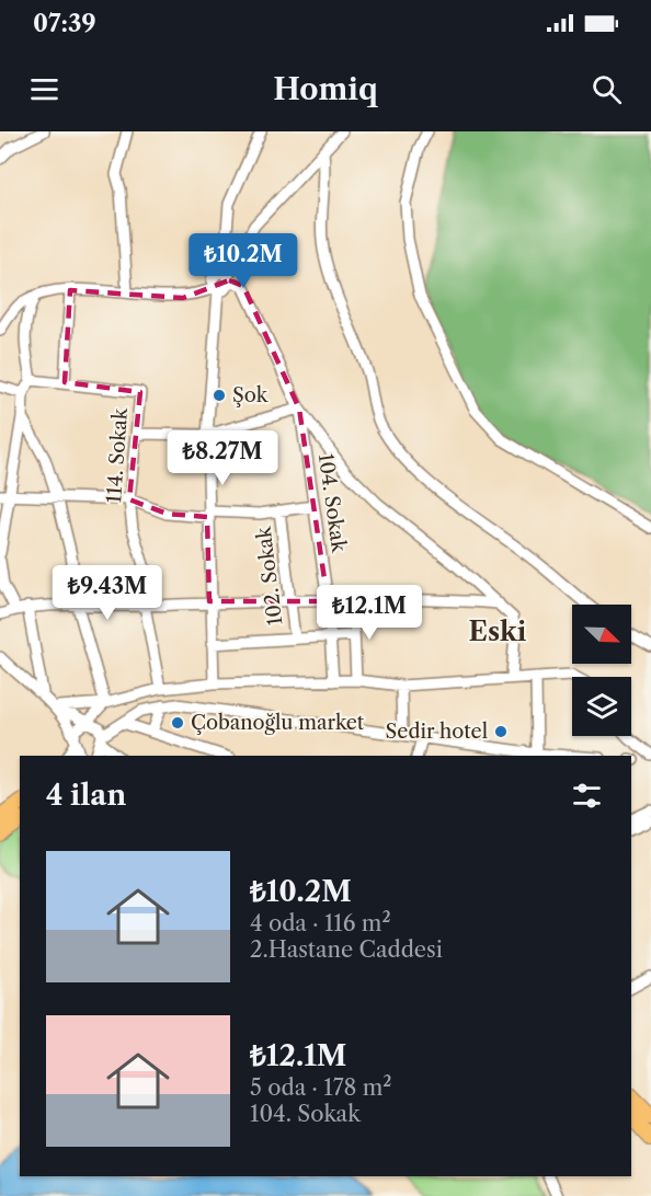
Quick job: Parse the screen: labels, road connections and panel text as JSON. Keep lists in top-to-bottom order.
{
  "streets": {
    "street": ["114. Sokak", "104. Sokak", "102. Sokak"]
  },
  "districts": ["Eski"],
  "places": ["Şok", "Çobanoğlu market", "Sedir hotel"],
  "north": "bottom right",
  "page": {
    "status": "07:39",
    "header": "Homiq",
    "price": [
      "₺10.2M",
      "₺8.27M",
      "₺9.43M",
      "₺12.1M"
    ],
    "heading": "4 ilan",
    "list": [
      {
        "name": "₺10.2M",
        "note": "4 oda · 116 m² · 2.Hastane Caddesi"
      },
      {
        "name": "₺12.1M",
        "note": "5 oda · 178 m² · 104. Sokak"
      }
    ]
  }
}
